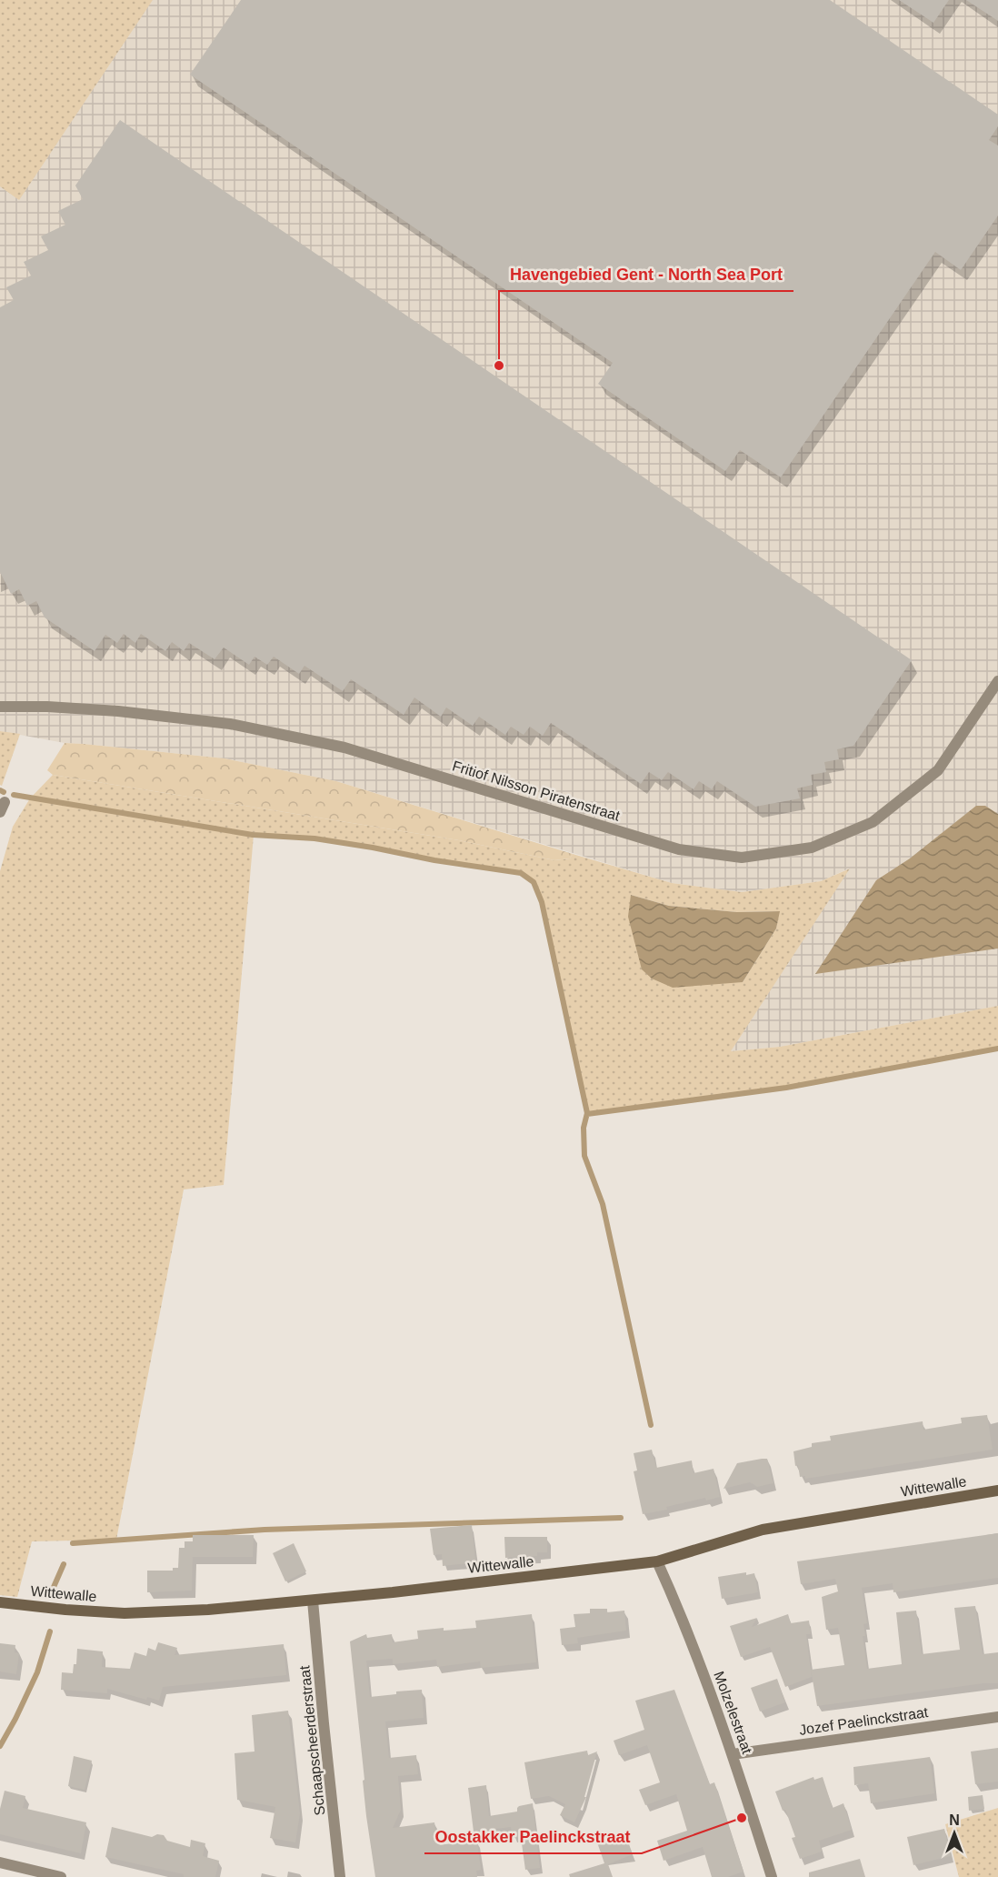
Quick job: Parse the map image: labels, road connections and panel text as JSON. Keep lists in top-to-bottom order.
{
  "streets": {
    "street": [
      "Fritiof Nilsson Piratenstraat",
      "Wittewalle",
      "Molzelestraat",
      "Jozef Paelinckstraat",
      "Schaapscheerderstraat"
    ]
  },
  "crossings": [
    ["Wittewalle", "Molzelestraat"],
    ["Wittewalle", "Schaapscheerderstraat"],
    ["Molzelestraat", "Jozef Paelinckstraat"]
  ],
  "places": ["Havengebied Gent - North Sea Port", "Oostakker Paelinckstraat"],
  "north": "top"
}
